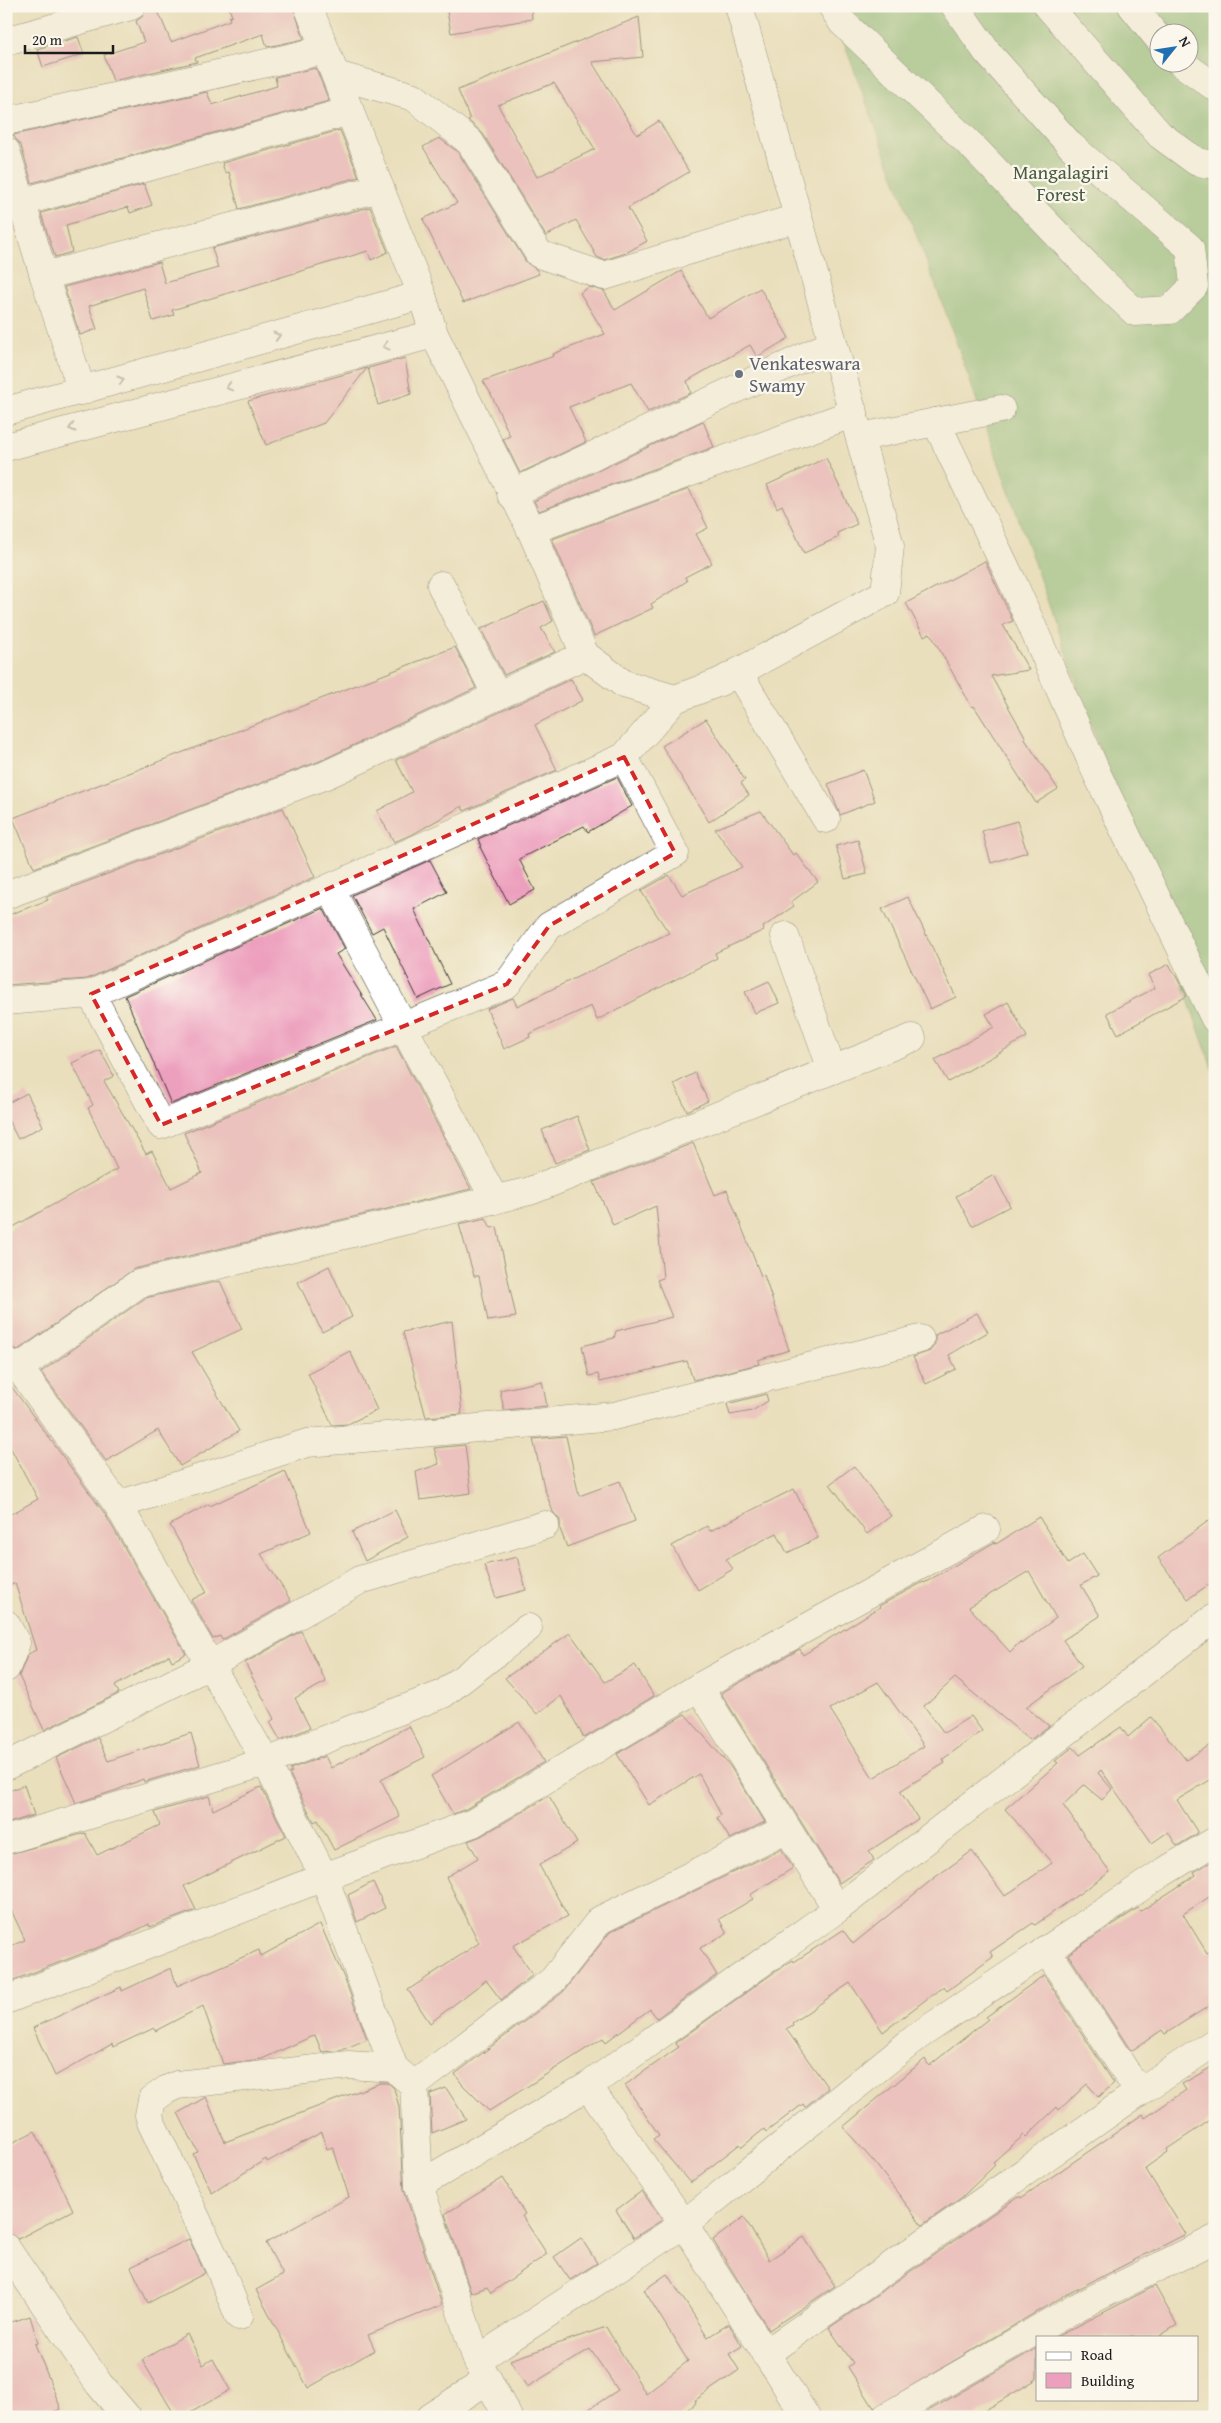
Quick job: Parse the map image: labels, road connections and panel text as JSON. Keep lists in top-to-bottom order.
{
  "parks": ["Mangalagiri Forest"],
  "places": ["Venkateswara Swamy"],
  "legend": ["Road", "Building"],
  "scale_bar": "20 m",
  "north": "top right"
}
